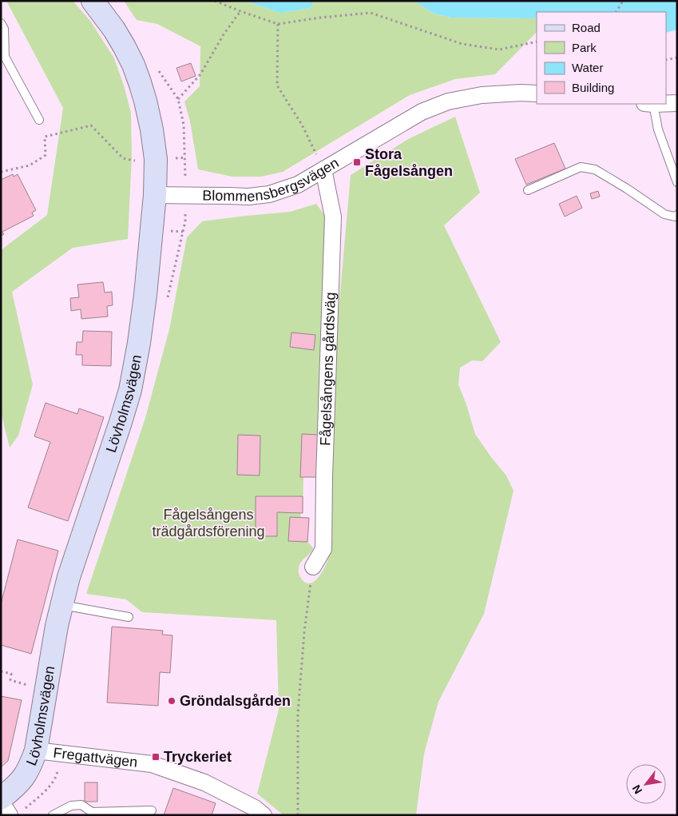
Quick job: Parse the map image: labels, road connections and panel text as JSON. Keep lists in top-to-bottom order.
{
  "streets": {
    "street": [
      "Blommensbergsvägen",
      "Fågelsångens gårdsväg",
      "Lövholmsvägen",
      "Fregattvägen"
    ]
  },
  "crossings": [
    ["Blommensbergsvägen", "Fågelsångens gårdsväg"],
    ["Blommensbergsvägen", "Lövholmsvägen"],
    ["Lövholmsvägen", "Fregattvägen"]
  ],
  "parks": ["Fågelsångens trädgårdsförening"],
  "places": {
    "transit": ["Stora Fågelsången", "Tryckeriet"],
    "other": ["Gröndalsgården"]
  },
  "legend": [
    "Road",
    "Park",
    "Water",
    "Building"
  ],
  "north": "bottom left"
}
